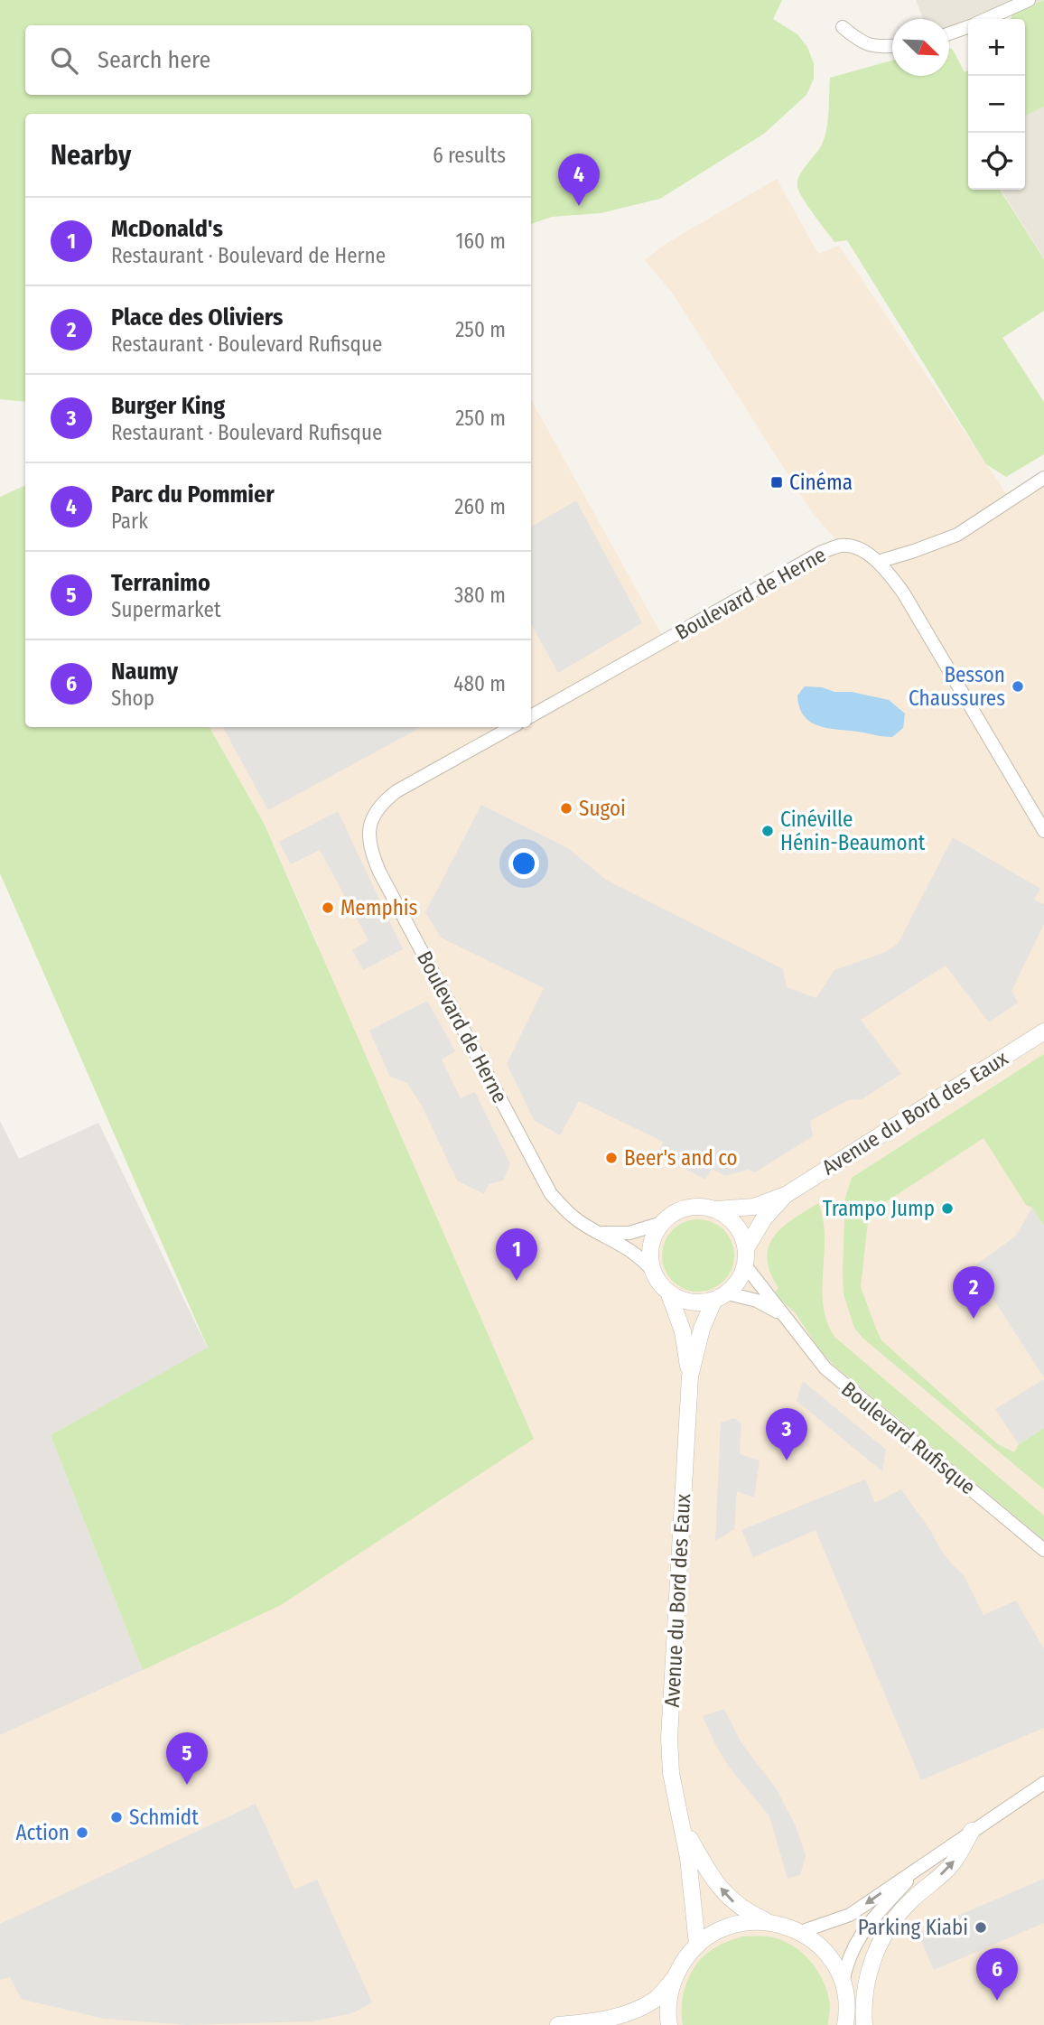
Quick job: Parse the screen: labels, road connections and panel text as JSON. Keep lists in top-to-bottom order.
{
  "streets": {
    "street": ["Boulevard de Herne", "Avenue du Bord des Eaux", "Boulevard Rufisque"]
  },
  "crossings": [
    ["Boulevard de Herne", "Avenue du Bord des Eaux"],
    ["Boulevard de Herne", "Boulevard Rufisque"],
    ["Avenue du Bord des Eaux", "Boulevard Rufisque"]
  ],
  "places": {
    "transit": ["Cinéma"],
    "other": [
      "Besson Chaussures",
      "Sugoi",
      "Cinéville Hénin-Beaumont",
      "Memphis",
      "Beer's and co",
      "Trampo Jump",
      "Schmidt",
      "Action",
      "Parking Kiabi"
    ]
  },
  "north": "bottom right",
  "page": {
    "map_buttons": ["+", "−"],
    "search": "Search here",
    "heading": ["Nearby", "6 results"],
    "pins": [
      "4",
      "1",
      "2",
      "3",
      "5",
      "6"
    ],
    "list": [
      {
        "mark": "1",
        "name": "McDonald's",
        "note": "Restaurant · Boulevard de Herne",
        "value": "160 m"
      },
      {
        "mark": "2",
        "name": "Place des Oliviers",
        "note": "Restaurant · Boulevard Rufisque",
        "value": "250 m"
      },
      {
        "mark": "3",
        "name": "Burger King",
        "note": "Restaurant · Boulevard Rufisque",
        "value": "250 m"
      },
      {
        "mark": "4",
        "name": "Parc du Pommier",
        "note": "Park",
        "value": "260 m"
      },
      {
        "mark": "5",
        "name": "Terranimo",
        "note": "Supermarket",
        "value": "380 m"
      },
      {
        "mark": "6",
        "name": "Naumy",
        "note": "Shop",
        "value": "480 m"
      }
    ]
  }
}
